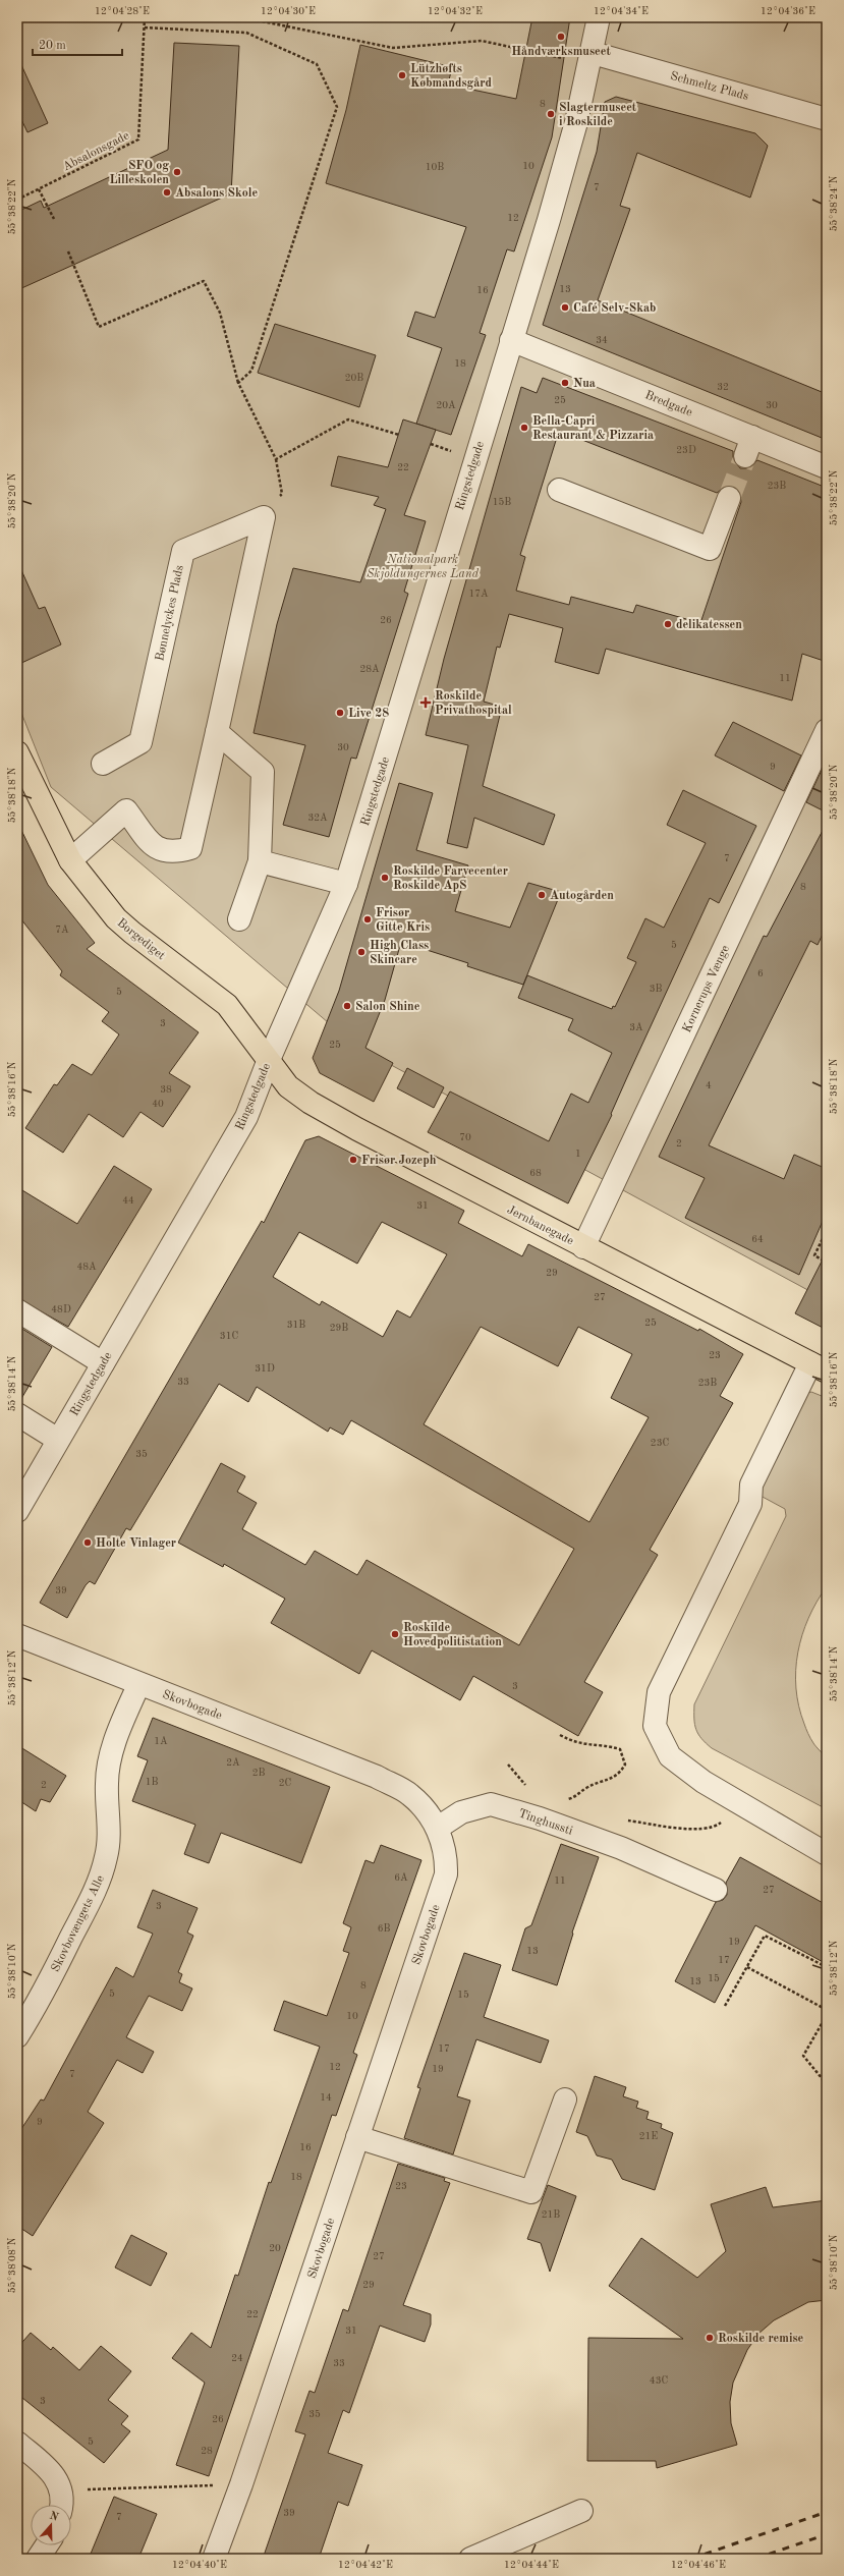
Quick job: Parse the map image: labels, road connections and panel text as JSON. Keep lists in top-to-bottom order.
{
  "streets": {
    "main road": ["Borgediget", "Jernbanegade"],
    "street": [
      "Schmeltz Plads",
      "Bredgade",
      "Ringstedgade",
      "Bønnelyckes Plads",
      "Kornerups Vænge",
      "Skovbogade",
      "Tinghussti",
      "Skovbovængets Alle"
    ],
    "path": ["Absalonsgade"]
  },
  "crossings": [
    ["Schmeltz Plads", "Ringstedgade"],
    ["Bredgade", "Ringstedgade"],
    ["Ringstedgade", "Borgediget"],
    ["Ringstedgade", "Jernbanegade"],
    ["Borgediget", "Jernbanegade"],
    ["Kornerups Vænge", "Jernbanegade"],
    ["Skovbogade", "Tinghussti"],
    ["Skovbogade", "Skovbovængets Alle"]
  ],
  "parks": ["Nationalpark Skjoldungernes Land"],
  "places": {
    "other": [
      "Håndværksmuseet",
      "Lützhøfts Købmandsgård",
      "Slagtermuseet i Roskilde",
      "SFO og Lilleskolen",
      "Absalons Skole",
      "Café Selv-Skab",
      "Nua",
      "Bella-Capri Restaurant & Pizzaria",
      "delikatessen",
      "Live 28",
      "Roskilde Farvecenter Roskilde ApS",
      "Autogården",
      "Frisør Gitte Kris",
      "High Class Skincare",
      "Salon Shine",
      "Frisør Jozeph",
      "Holte Vinlager",
      "Roskilde Hovedpolitistation",
      "Roskilde remise"
    ],
    "health": ["Roskilde Privathospital"]
  },
  "house_numbers": [
    "8",
    "10",
    "10B",
    "7",
    "12",
    "13",
    "16",
    "34",
    "18",
    "20B",
    "32",
    "25",
    "20A",
    "30",
    "23D",
    "22",
    "23B",
    "15B",
    "17A",
    "26",
    "28A",
    "11",
    "30",
    "9",
    "32A",
    "7",
    "8",
    "7A",
    "5",
    "6",
    "3B",
    "5",
    "3",
    "3A",
    "25",
    "4",
    "38",
    "40",
    "70",
    "2",
    "1",
    "68",
    "44",
    "31",
    "64",
    "48A",
    "29",
    "27",
    "48D",
    "25",
    "31B",
    "29B",
    "31C",
    "23",
    "31D",
    "33",
    "23B",
    "23C",
    "35",
    "39",
    "3",
    "1A",
    "2A",
    "2B",
    "1B",
    "2C",
    "2",
    "6A",
    "11",
    "27",
    "3",
    "6B",
    "19",
    "13",
    "17",
    "15",
    "13",
    "8",
    "5",
    "15",
    "10",
    "17",
    "12",
    "19",
    "7",
    "14",
    "9",
    "21E",
    "16",
    "18",
    "23",
    "21B",
    "20",
    "27",
    "29",
    "22",
    "31",
    "24",
    "33",
    "43C",
    "3",
    "35",
    "26",
    "5",
    "28",
    "39",
    "7"
  ],
  "scale_bar": "20 m",
  "north": "top",
  "coordinates": [
    "12°04'28\"E",
    "12°04'30\"E",
    "12°04'32\"E",
    "12°04'34\"E",
    "12°04'36\"E",
    "55°38'24\"N",
    "55°38'22\"N",
    "55°38'20\"N",
    "55°38'18\"N",
    "55°38'16\"N",
    "55°38'14\"N",
    "55°38'12\"N",
    "55°38'10\"N",
    "55°38'08\"N",
    "12°04'40\"E",
    "12°04'42\"E",
    "12°04'44\"E",
    "12°04'46\"E"
  ]
}
